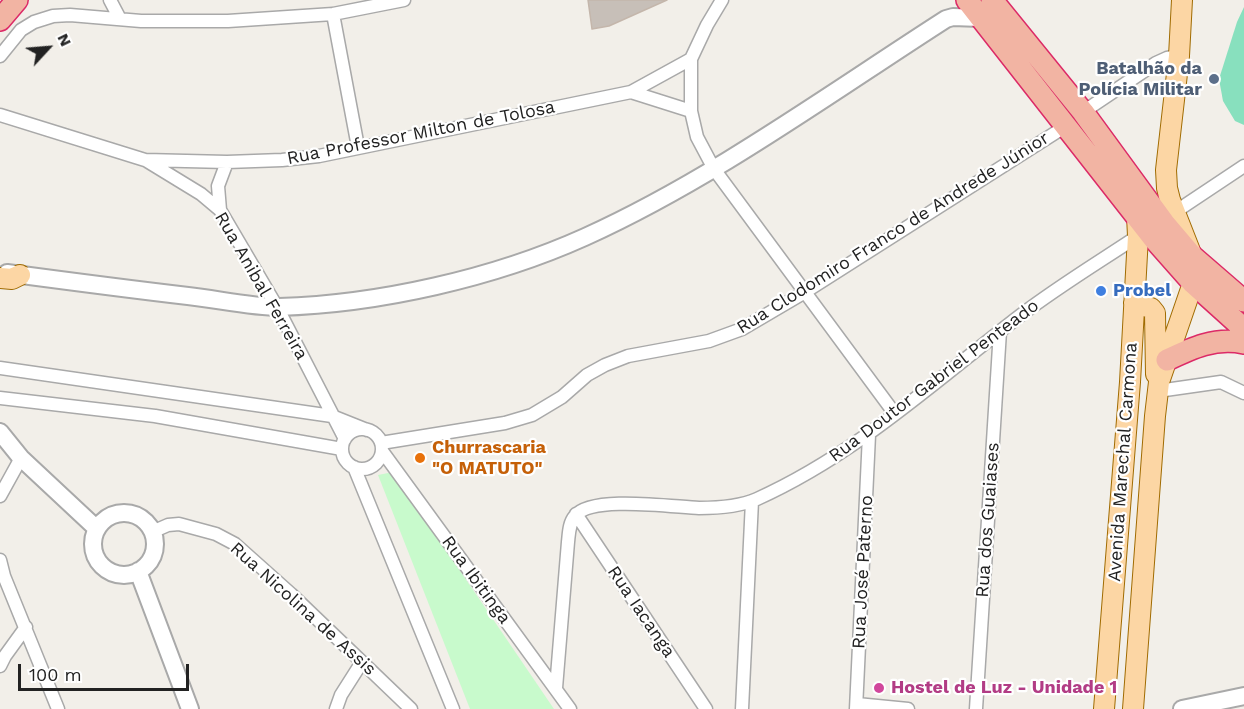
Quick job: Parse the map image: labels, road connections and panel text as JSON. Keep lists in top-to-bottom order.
{
  "streets": {
    "main road": ["Avenida Marechal Carmona"],
    "street": [
      "Rua Professor Milton de Tolosa",
      "Rua Clodomiro Franco de Andrede Júnior",
      "Rua Anibal Ferreira",
      "Rua Doutor Gabriel Penteado",
      "Rua dos Guaiases",
      "Rua José Paterno",
      "Rua Ibitinga",
      "Rua Nicolina de Assis",
      "Rua Iacanga"
    ]
  },
  "crossings": [
    ["Rua Professor Milton de Tolosa", "Rua Anibal Ferreira"],
    ["Rua Clodomiro Franco de Andrede Júnior", "Rua Anibal Ferreira"],
    ["Rua Clodomiro Franco de Andrede Júnior", "Rua Ibitinga"],
    ["Rua Anibal Ferreira", "Rua Ibitinga"],
    ["Rua Doutor Gabriel Penteado", "Avenida Marechal Carmona"],
    ["Rua Doutor Gabriel Penteado", "Rua dos Guaiases"],
    ["Rua Doutor Gabriel Penteado", "Rua José Paterno"],
    ["Rua Doutor Gabriel Penteado", "Rua Iacanga"]
  ],
  "places": [
    "Batalhão da Polícia Militar",
    "Probel",
    "Churrascaria \"O MATUTO\"",
    "Hostel de Luz - Unidade 1"
  ],
  "scale_bar": "100 m",
  "north": "top right"
}
